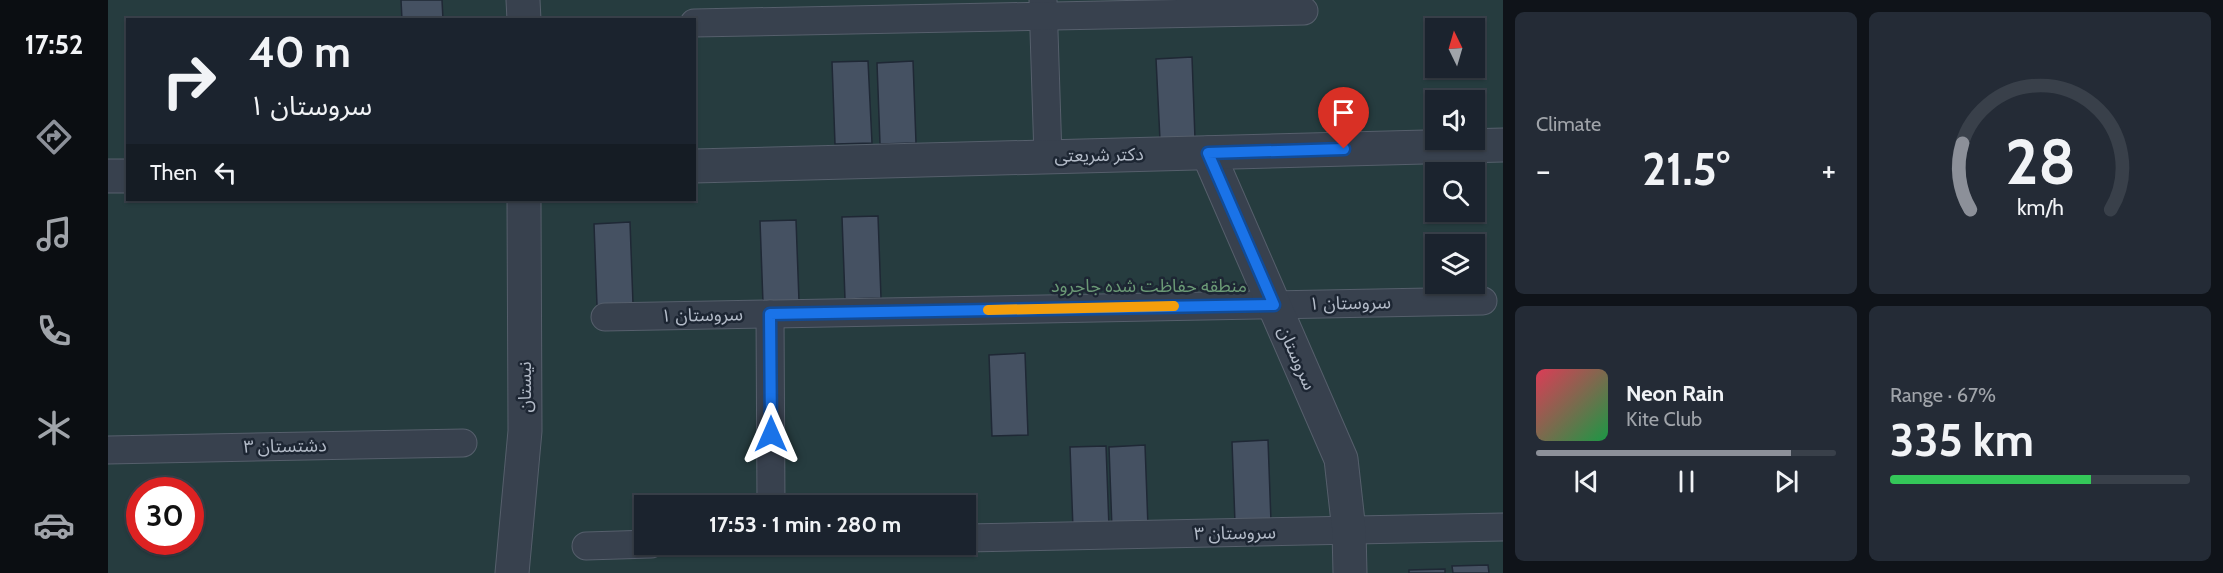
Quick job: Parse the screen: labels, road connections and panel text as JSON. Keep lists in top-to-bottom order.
{
  "streets": {
    "street": [
      "دکتر شریعتی",
      "سروستان ۱",
      "سروستان",
      "نیستان",
      "دشتستان ۳",
      "سروستان ۳"
    ]
  },
  "crossings": [
    ["دکتر شریعتی", "سروستان"],
    ["سروستان ۱", "سروستان"],
    ["سروستان", "سروستان ۳"]
  ],
  "parks": ["منطقه حفاظت شده جاجرود"],
  "north": "top",
  "page": {
    "tabs": "17:52",
    "tile": [
      "Climate",
      ["Range · 67%", "335 km"]
    ],
    "turn": ["40 m", "سروستان ۱"],
    "then": "Then",
    "heat": ["−", "21.5°", "+"],
    "song": ["Neon Rain", "Kite Club"],
    "limit": "30",
    "trip": "17:53 · 1 min · 280 m",
    "gauge": ["28", "km/h"]
  }
}
